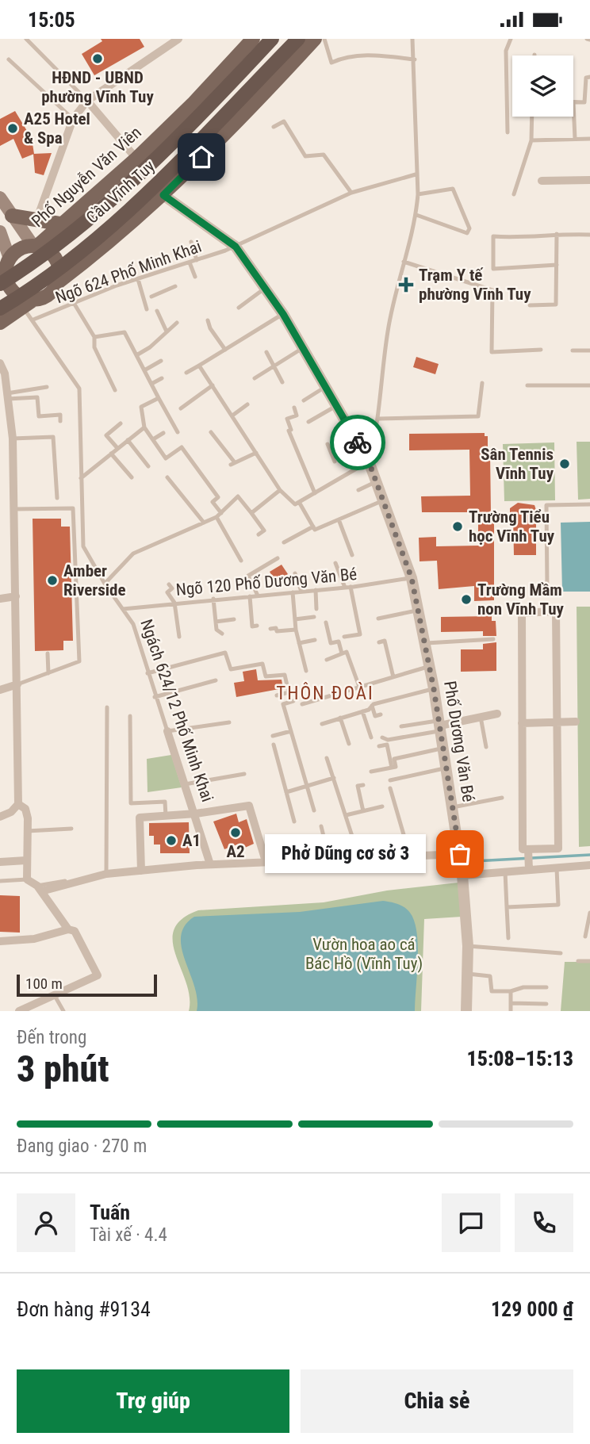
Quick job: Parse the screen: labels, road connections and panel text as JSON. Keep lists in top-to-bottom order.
{
  "streets": {
    "highway": ["Cầu Vĩnh Tuy"],
    "main road": ["Phố Nguyễn Văn Viên"],
    "street": ["Ngách 624/12 Phố Minh Khai", "Phố Dương Văn Bé"],
    "lane": ["Ngõ 624 Phố Minh Khai", "Ngõ 120 Phố Dương Văn Bé"]
  },
  "crossings": [
    ["Phố Nguyễn Văn Viên", "Ngõ 624 Phố Minh Khai"],
    ["Phố Nguyễn Văn Viên", "Ngách 624/12 Phố Minh Khai"],
    ["Ngõ 624 Phố Minh Khai", "Ngách 624/12 Phố Minh Khai"],
    ["Ngõ 624 Phố Minh Khai", "Phố Dương Văn Bé"],
    ["Ngõ 120 Phố Dương Văn Bé", "Ngách 624/12 Phố Minh Khai"],
    ["Ngõ 120 Phố Dương Văn Bé", "Phố Dương Văn Bé"]
  ],
  "districts": ["THÔN ĐOÀI"],
  "parks": ["Vườn hoa ao cá Bác Hồ (Vĩnh Tuy)"],
  "places": {
    "other": [
      "HĐND - UBND phường Vĩnh Tuy",
      "A25 Hotel & Spa",
      "Sân Tennis Vĩnh Tuy",
      "Trường Tiểu học Vĩnh Tuy",
      "Amber Riverside",
      "Trường Mầm non Vĩnh Tuy",
      "A2",
      "A1",
      "Phở Dũng cơ sở 3"
    ],
    "health": ["Trạm Y tế phường Vĩnh Tuy"]
  },
  "scale_bar": "100 m",
  "page": {
    "status": "15:05",
    "bubble": "Phở Dũng cơ sở 3",
    "scale": "100 m",
    "heading": ["3 phút", "Đến trong", "15:08–15:13"],
    "panel": [
      "Tuấn",
      "Tài xế · 4.4",
      "Đơn hàng #9134",
      "129 000 ₫"
    ],
    "bar": "Đang giao · 270 m",
    "buttons": ["Trợ giúp", "Chia sẻ"]
  }
}
